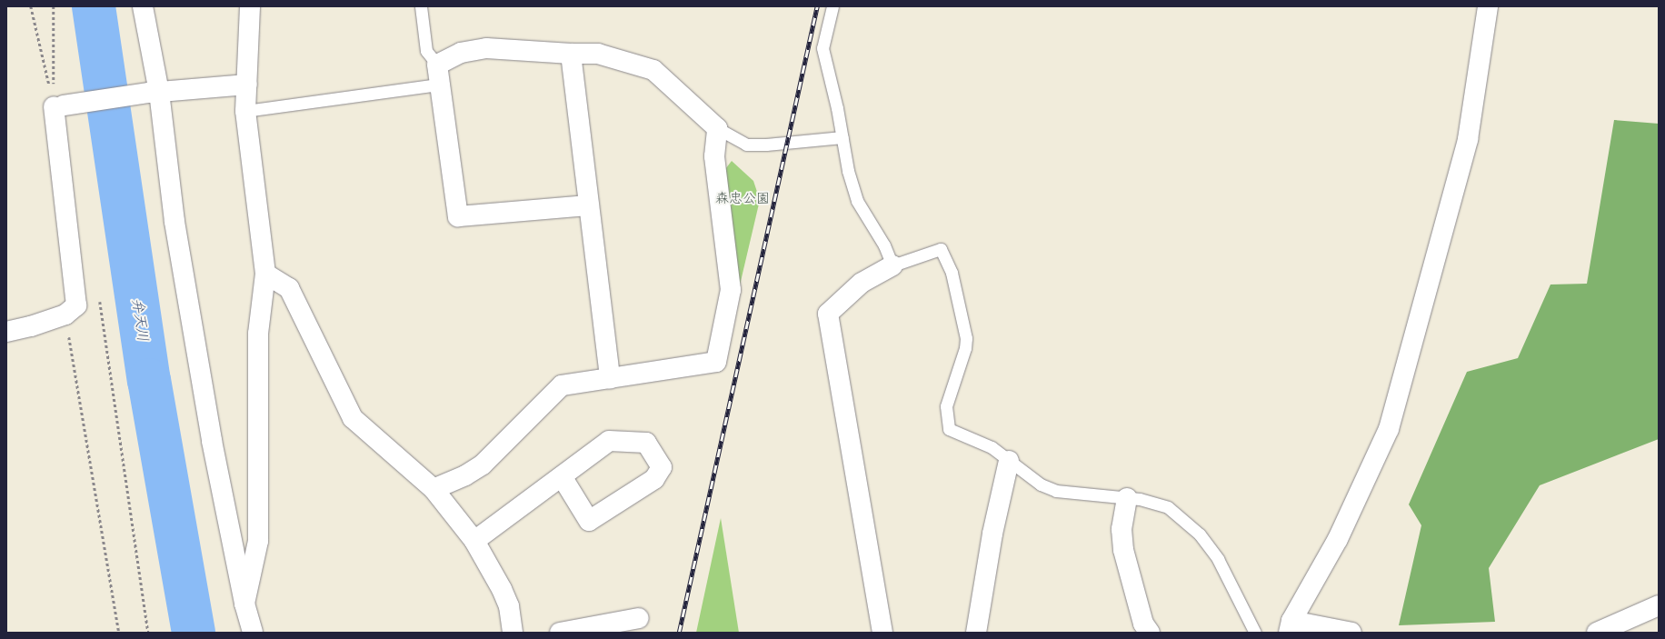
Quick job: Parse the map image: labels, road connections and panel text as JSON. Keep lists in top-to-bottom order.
{
  "water": ["弁天川"],
  "parks": ["森忠公園"]
}
